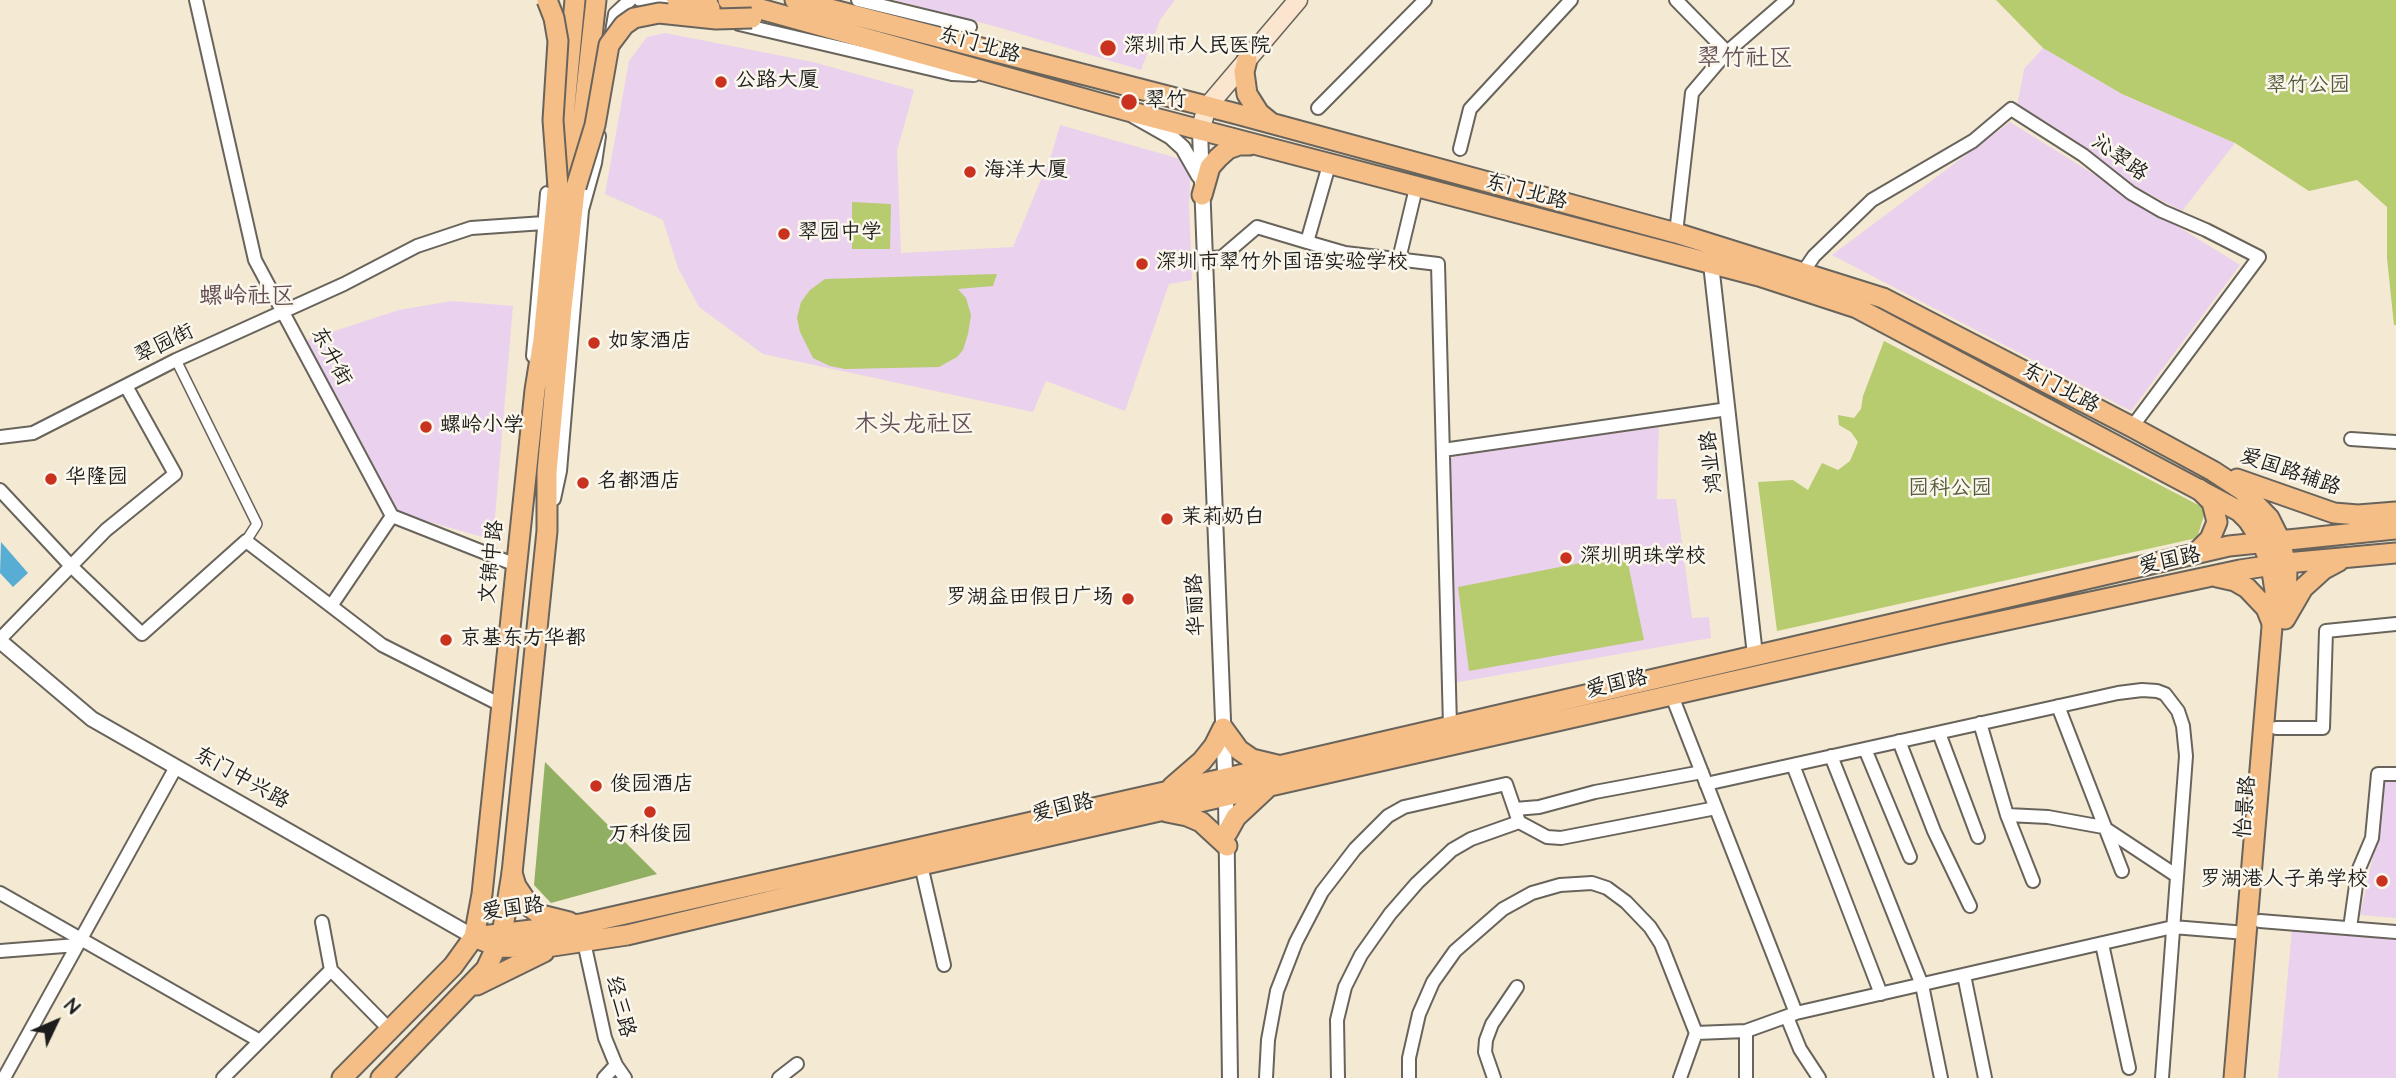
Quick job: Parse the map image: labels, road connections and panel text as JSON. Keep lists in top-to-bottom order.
{
  "streets": {
    "main road": [
      "东门北路",
      "爱国路辅路",
      "文锦中路",
      "爱国路",
      "怡景路"
    ],
    "street": [
      "沁翠路",
      "翠园街",
      "东升街",
      "鸿业路",
      "华丽路",
      "东门中兴路",
      "经三路"
    ]
  },
  "crossings": [
    ["东门北路", "沁翠路"],
    ["东门北路", "鸿业路"],
    ["东门北路", "爱国路辅路"],
    ["东门北路", "爱国路"],
    ["东门北路", "华丽路"],
    ["东门北路", "怡景路"],
    ["翠园街", "东升街"],
    ["鸿业路", "爱国路"],
    ["文锦中路", "爱国路"],
    ["文锦中路", "东门中兴路"],
    ["爱国路", "华丽路"],
    ["爱国路", "东门中兴路"],
    ["爱国路", "怡景路"],
    ["爱国路", "经三路"]
  ],
  "districts": ["翠竹社区", "螺岭社区", "木头龙社区"],
  "parks": ["翠竹公园", "园科公园"],
  "places": [
    "深圳市人民医院",
    "公路大厦",
    "翠竹",
    "海洋大厦",
    "翠园中学",
    "深圳市翠竹外国语实验学校",
    "如家酒店",
    "螺岭小学",
    "华隆园",
    "名都酒店",
    "茉莉奶白",
    "深圳明珠学校",
    "罗湖益田假日广场",
    "京基东方华都",
    "俊园酒店",
    "万科俊园",
    "罗湖港人子弟学校"
  ],
  "north": "top right"
}
